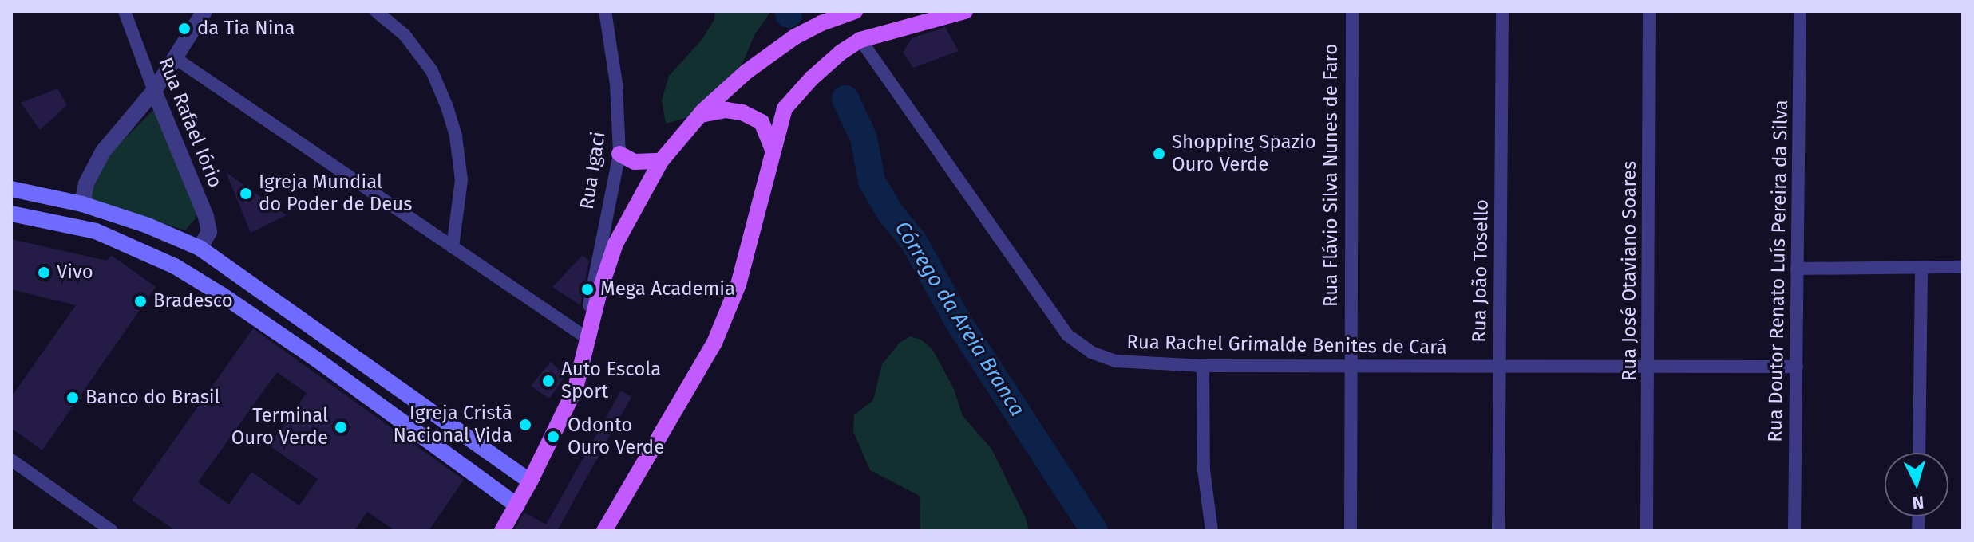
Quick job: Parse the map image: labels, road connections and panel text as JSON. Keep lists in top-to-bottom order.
{
  "streets": {
    "street": [
      "Rua Rafael Iório",
      "Rua Igaci",
      "Rua Flávio Silva Nunes de Faro",
      "Rua João Tosello",
      "Rua José Otaviano Soares",
      "Rua Doutor Renato Luís Pereira da Silva",
      "Rua Rachel Grimalde Benites de Cará"
    ]
  },
  "crossings": [
    ["Rua Flávio Silva Nunes de Faro", "Rua Rachel Grimalde Benites de Cará"],
    ["Rua João Tosello", "Rua Rachel Grimalde Benites de Cará"],
    ["Rua José Otaviano Soares", "Rua Rachel Grimalde Benites de Cará"],
    ["Rua Doutor Renato Luís Pereira da Silva", "Rua Rachel Grimalde Benites de Cará"]
  ],
  "water": ["Córrego da Areia Branca"],
  "places": [
    "da Tia Nina",
    "Shopping Spazio Ouro Verde",
    "Igreja Mundial do Poder de Deus",
    "Vivo",
    "Mega Academia",
    "Bradesco",
    "Auto Escola Sport",
    "Banco do Brasil",
    "Igreja Cristã Nacional Vida",
    "Terminal Ouro Verde",
    "Odonto Ouro Verde"
  ],
  "north": "bottom"
}
